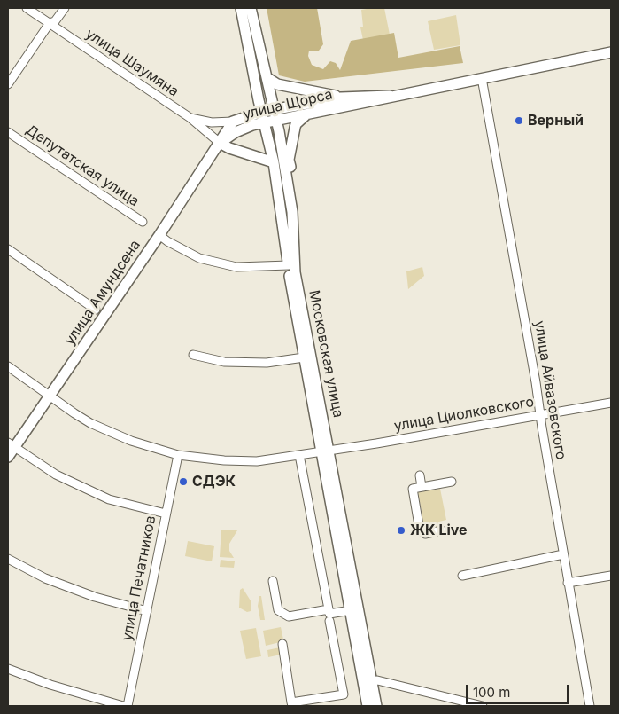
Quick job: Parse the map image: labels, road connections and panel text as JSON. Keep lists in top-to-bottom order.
{
  "streets": {
    "main road": ["улица Щорса", "улица Амундсена", "Московская улица"],
    "street": [
      "улица Шаумяна",
      "Депутатская улица",
      "улица Айвазовского",
      "улица Циолковского",
      "улица Печатников"
    ]
  },
  "crossings": [
    ["улица Шаумяна", "улица Щорса"],
    ["улица Шаумяна", "улица Амундсена"],
    ["улица Щорса", "улица Амундсена"],
    ["улица Щорса", "Московская улица"],
    ["улица Щорса", "улица Айвазовского"],
    ["улица Амундсена", "улица Циолковского"],
    ["Московская улица", "улица Циолковского"],
    ["улица Айвазовского", "улица Циолковского"],
    ["улица Циолковского", "улица Печатников"]
  ],
  "places": ["Верный", "СДЭК", "ЖК Live"],
  "scale_bar": "100 m"
}
